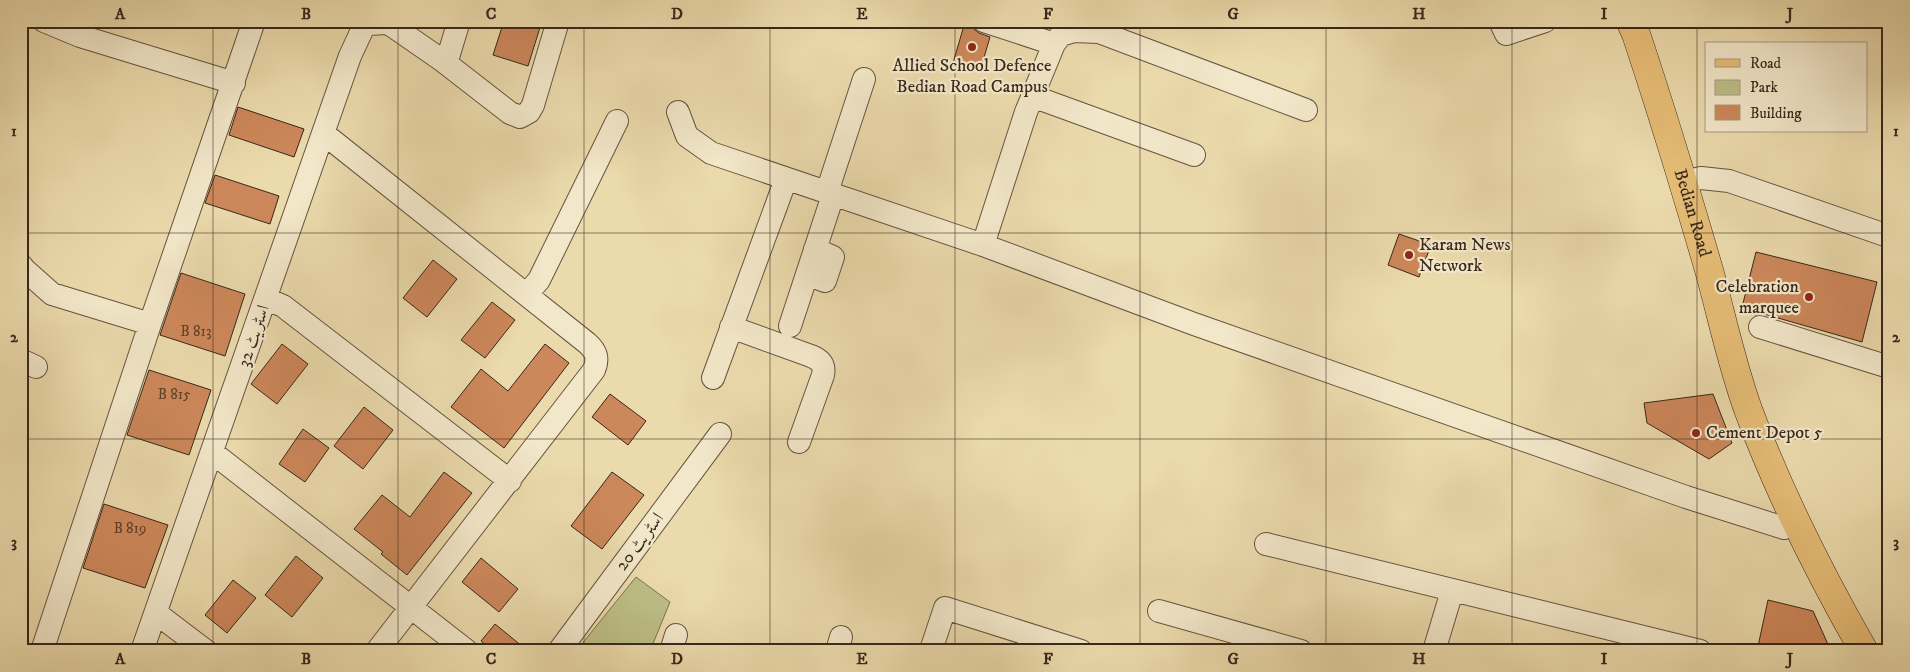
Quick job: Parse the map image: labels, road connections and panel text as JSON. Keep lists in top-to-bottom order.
{
  "streets": {
    "main road": ["Bedian Road"],
    "street": ["اسٹریٹ 32", "اسٹریٹ 20"]
  },
  "places": [
    "Allied School Defence Bedian Road Campus",
    "Karam News Network",
    "Celebration marquee",
    "Cement Depot 5"
  ],
  "house_numbers": ["B 813", "B 815", "B 819"],
  "legend": ["Road", "Park", "Building"],
  "grid": {
    "columns": [
      "A",
      "B",
      "C",
      "D",
      "E",
      "F",
      "G",
      "H",
      "I",
      "J"
    ],
    "rows": ["1", "2", "3"]
  }
}
